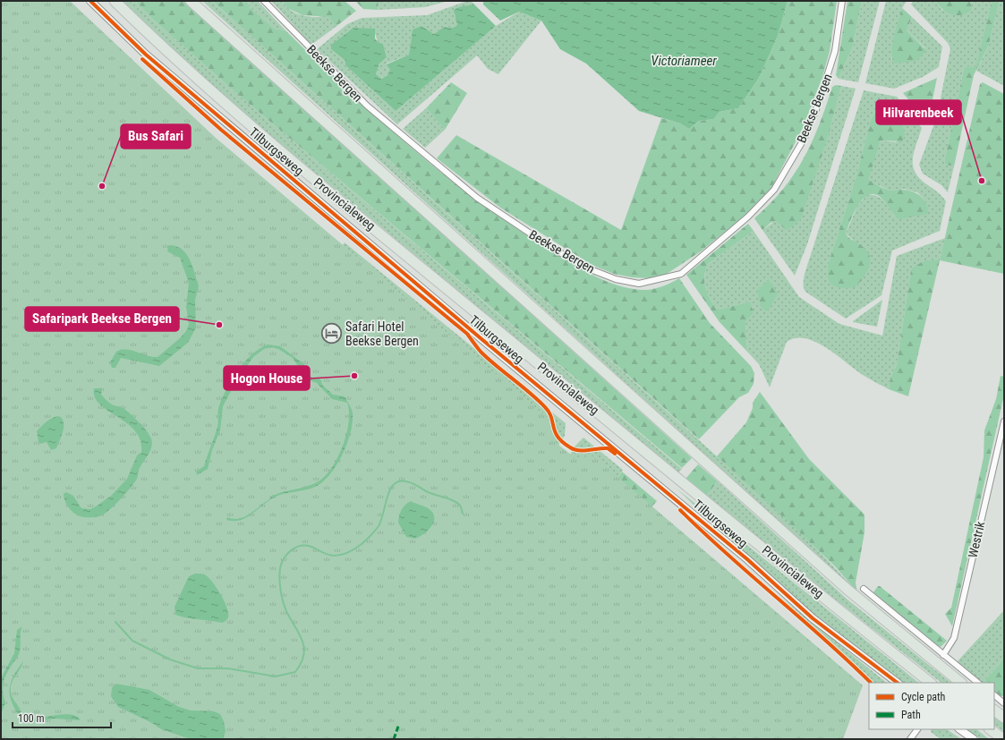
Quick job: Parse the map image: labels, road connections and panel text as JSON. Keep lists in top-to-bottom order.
{
  "streets": {
    "highway": ["Provincialeweg"],
    "street": ["Beekse Bergen", "Tilburgseweg", "Westrik"]
  },
  "water": ["Victoriameer"],
  "places": {
    "other": [
      "Hilvarenbeek",
      "Bus Safari",
      "Safaripark Beekse Bergen",
      "Hogon House"
    ],
    "hotel": ["Safari Hotel Beekse Bergen"]
  },
  "legend": ["Cycle path", "Path"],
  "scale_bar": "100 m"
}
